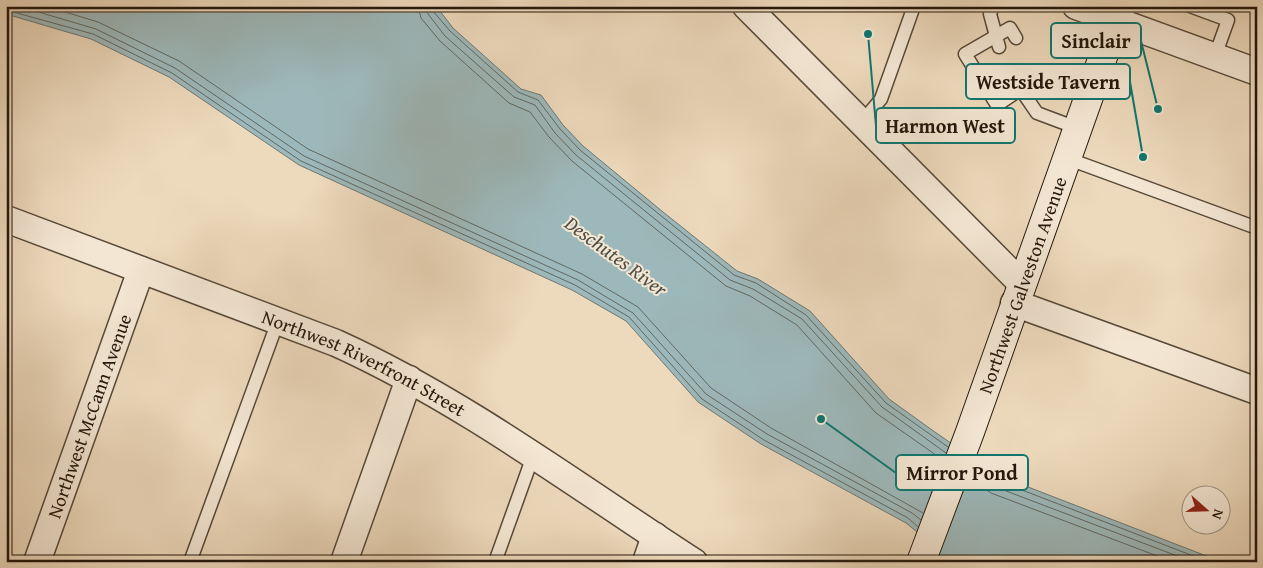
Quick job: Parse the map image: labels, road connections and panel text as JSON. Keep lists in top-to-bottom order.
{
  "streets": {
    "street": ["Northwest Galveston Avenue", "Northwest Riverfront Street", "Northwest McCann Avenue"]
  },
  "crossings": [
    ["Northwest Riverfront Street", "Northwest McCann Avenue"]
  ],
  "water": ["Deschutes River"],
  "places": [
    "Harmon West",
    "Sinclair",
    "Westside Tavern",
    "Mirror Pond"
  ],
  "north": "right"
}
